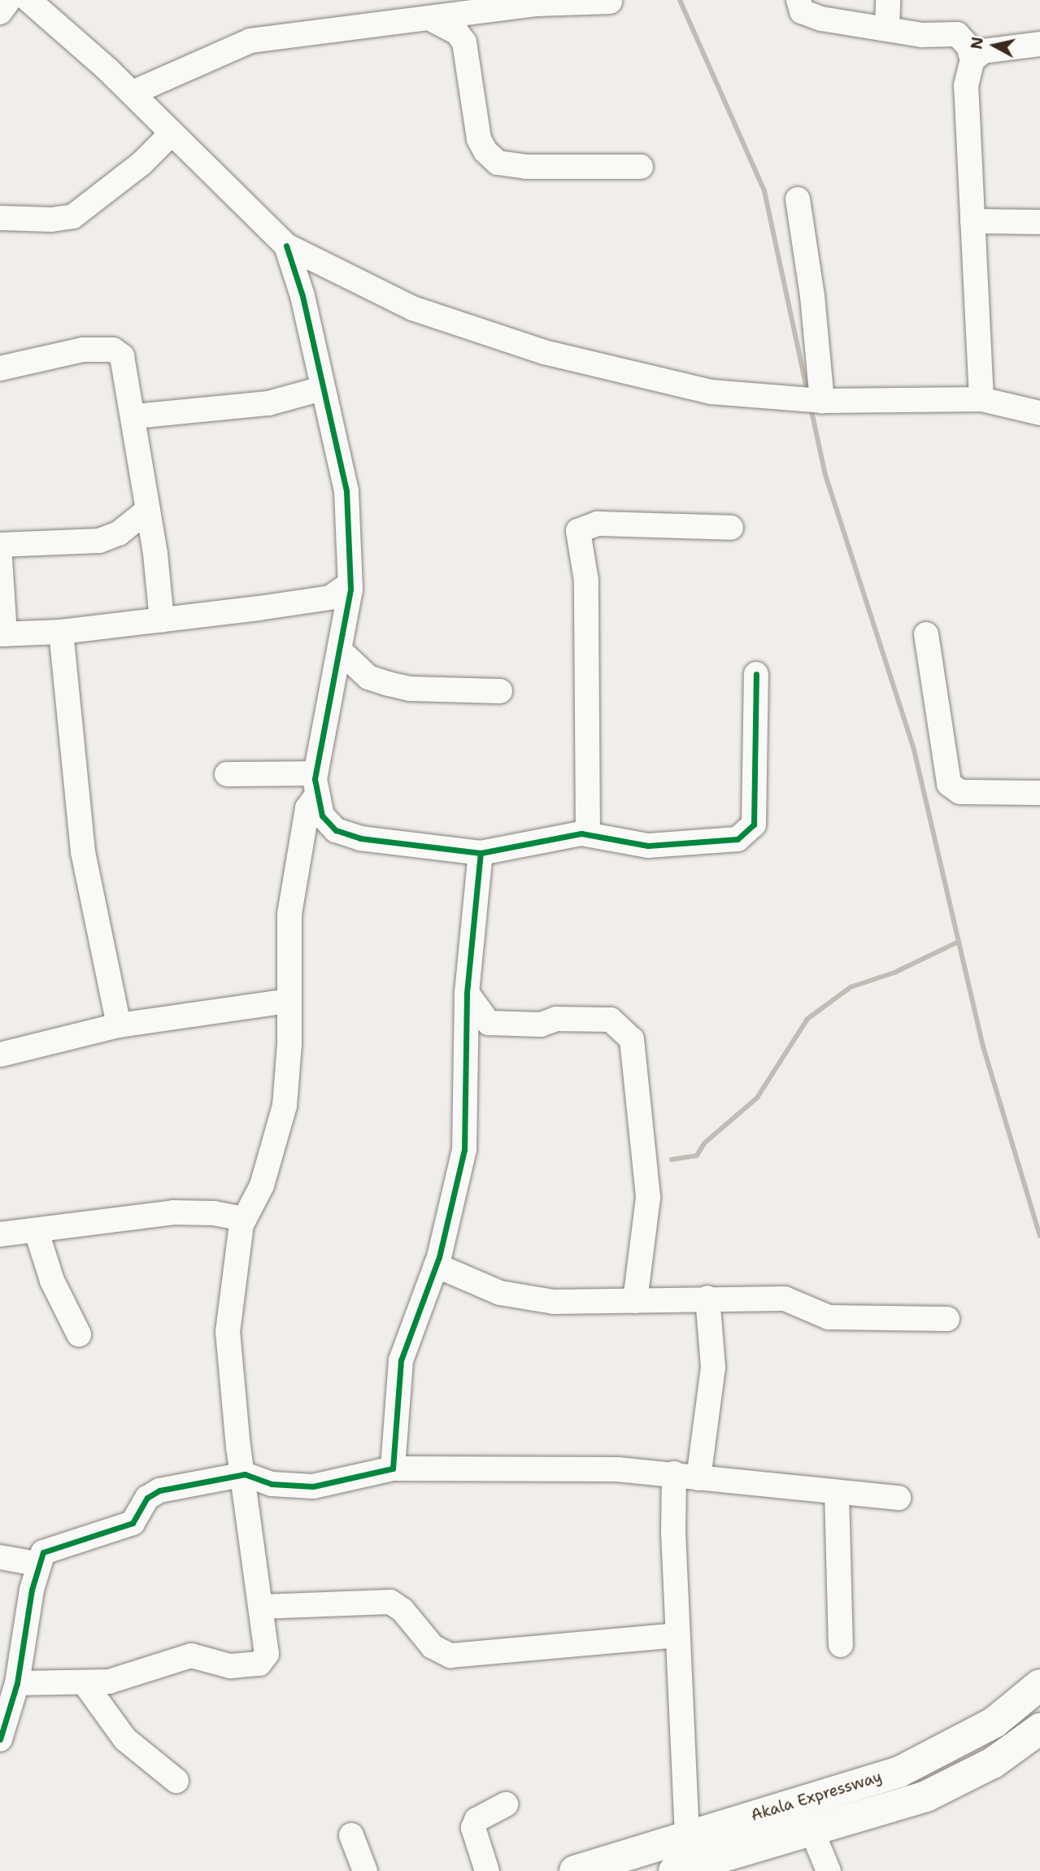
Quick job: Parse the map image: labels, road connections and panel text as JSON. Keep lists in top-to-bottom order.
{
  "streets": {
    "main road": ["Akala Expressway"]
  },
  "north": "left"
}
